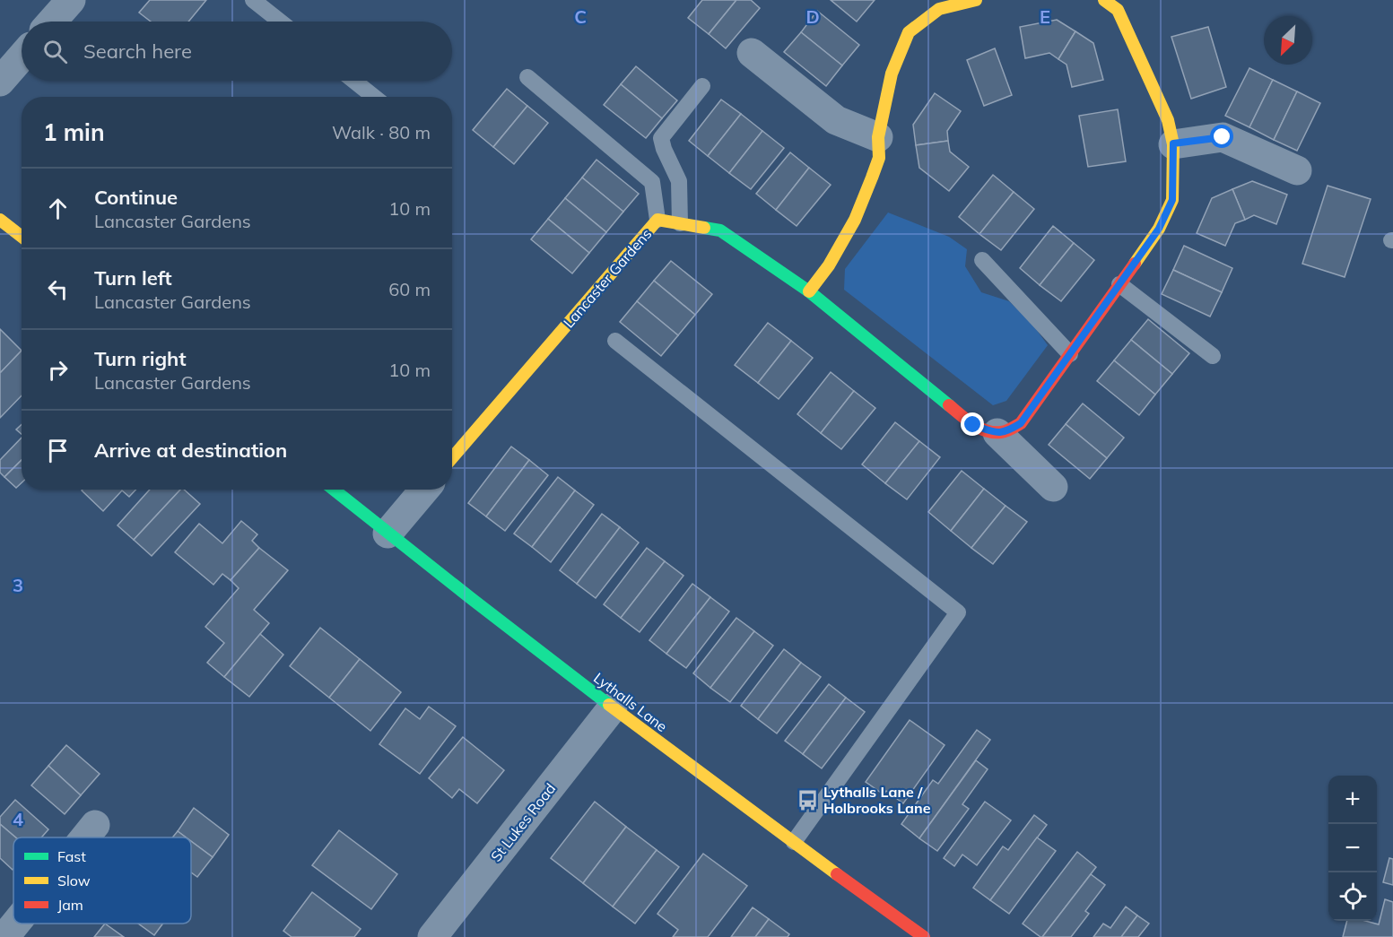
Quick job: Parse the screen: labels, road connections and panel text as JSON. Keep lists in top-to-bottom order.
{
  "streets": {
    "street": ["Lancaster Gardens", "Lythalls Lane", "St Lukes Road"]
  },
  "crossings": [
    ["Lythalls Lane", "St Lukes Road"]
  ],
  "places": {
    "bus stop": ["Lythalls Lane / Holbrooks Lane"]
  },
  "legend": ["Fast", "Slow", "Jam"],
  "north": "bottom left",
  "page": {
    "search": "Search here",
    "heading": ["1 min", "Walk · 80 m"],
    "list": [
      ["Continue", "Lancaster Gardens", "10 m"],
      ["Turn left", "Lancaster Gardens", "60 m"],
      ["Turn right", "Lancaster Gardens", "10 m"],
      "Arrive at destination"
    ],
    "map_buttons": ["+", "−"]
  },
  "grid": {
    "columns": ["C", "D", "E"],
    "rows": ["3", "4"]
  }
}
